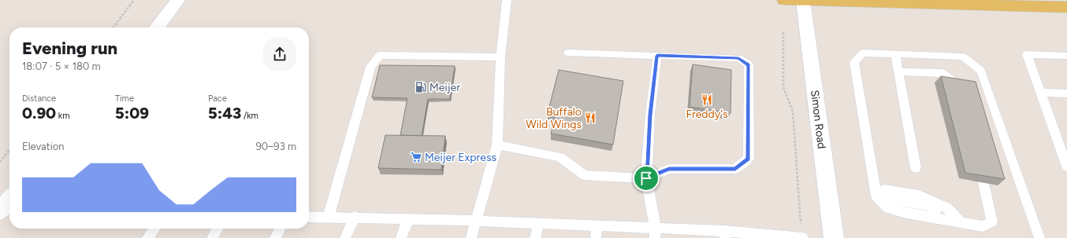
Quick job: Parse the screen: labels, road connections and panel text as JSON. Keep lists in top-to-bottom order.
{
  "streets": {
    "street": ["Simon Road"]
  },
  "places": {
    "fuel station": ["Meijer"],
    "restaurant": ["Freddy's", "Buffalo Wild Wings"],
    "supermarket": ["Meijer Express"]
  },
  "page": {
    "heading": ["Evening run", "18:07 · 5 × 180 m"],
    "stats": [
      ["Distance", "0.90 km"],
      ["Time", "5:09"],
      ["Pace", "5:43 /km"]
    ],
    "chart": ["Elevation", "90–93 m"]
  }
}
